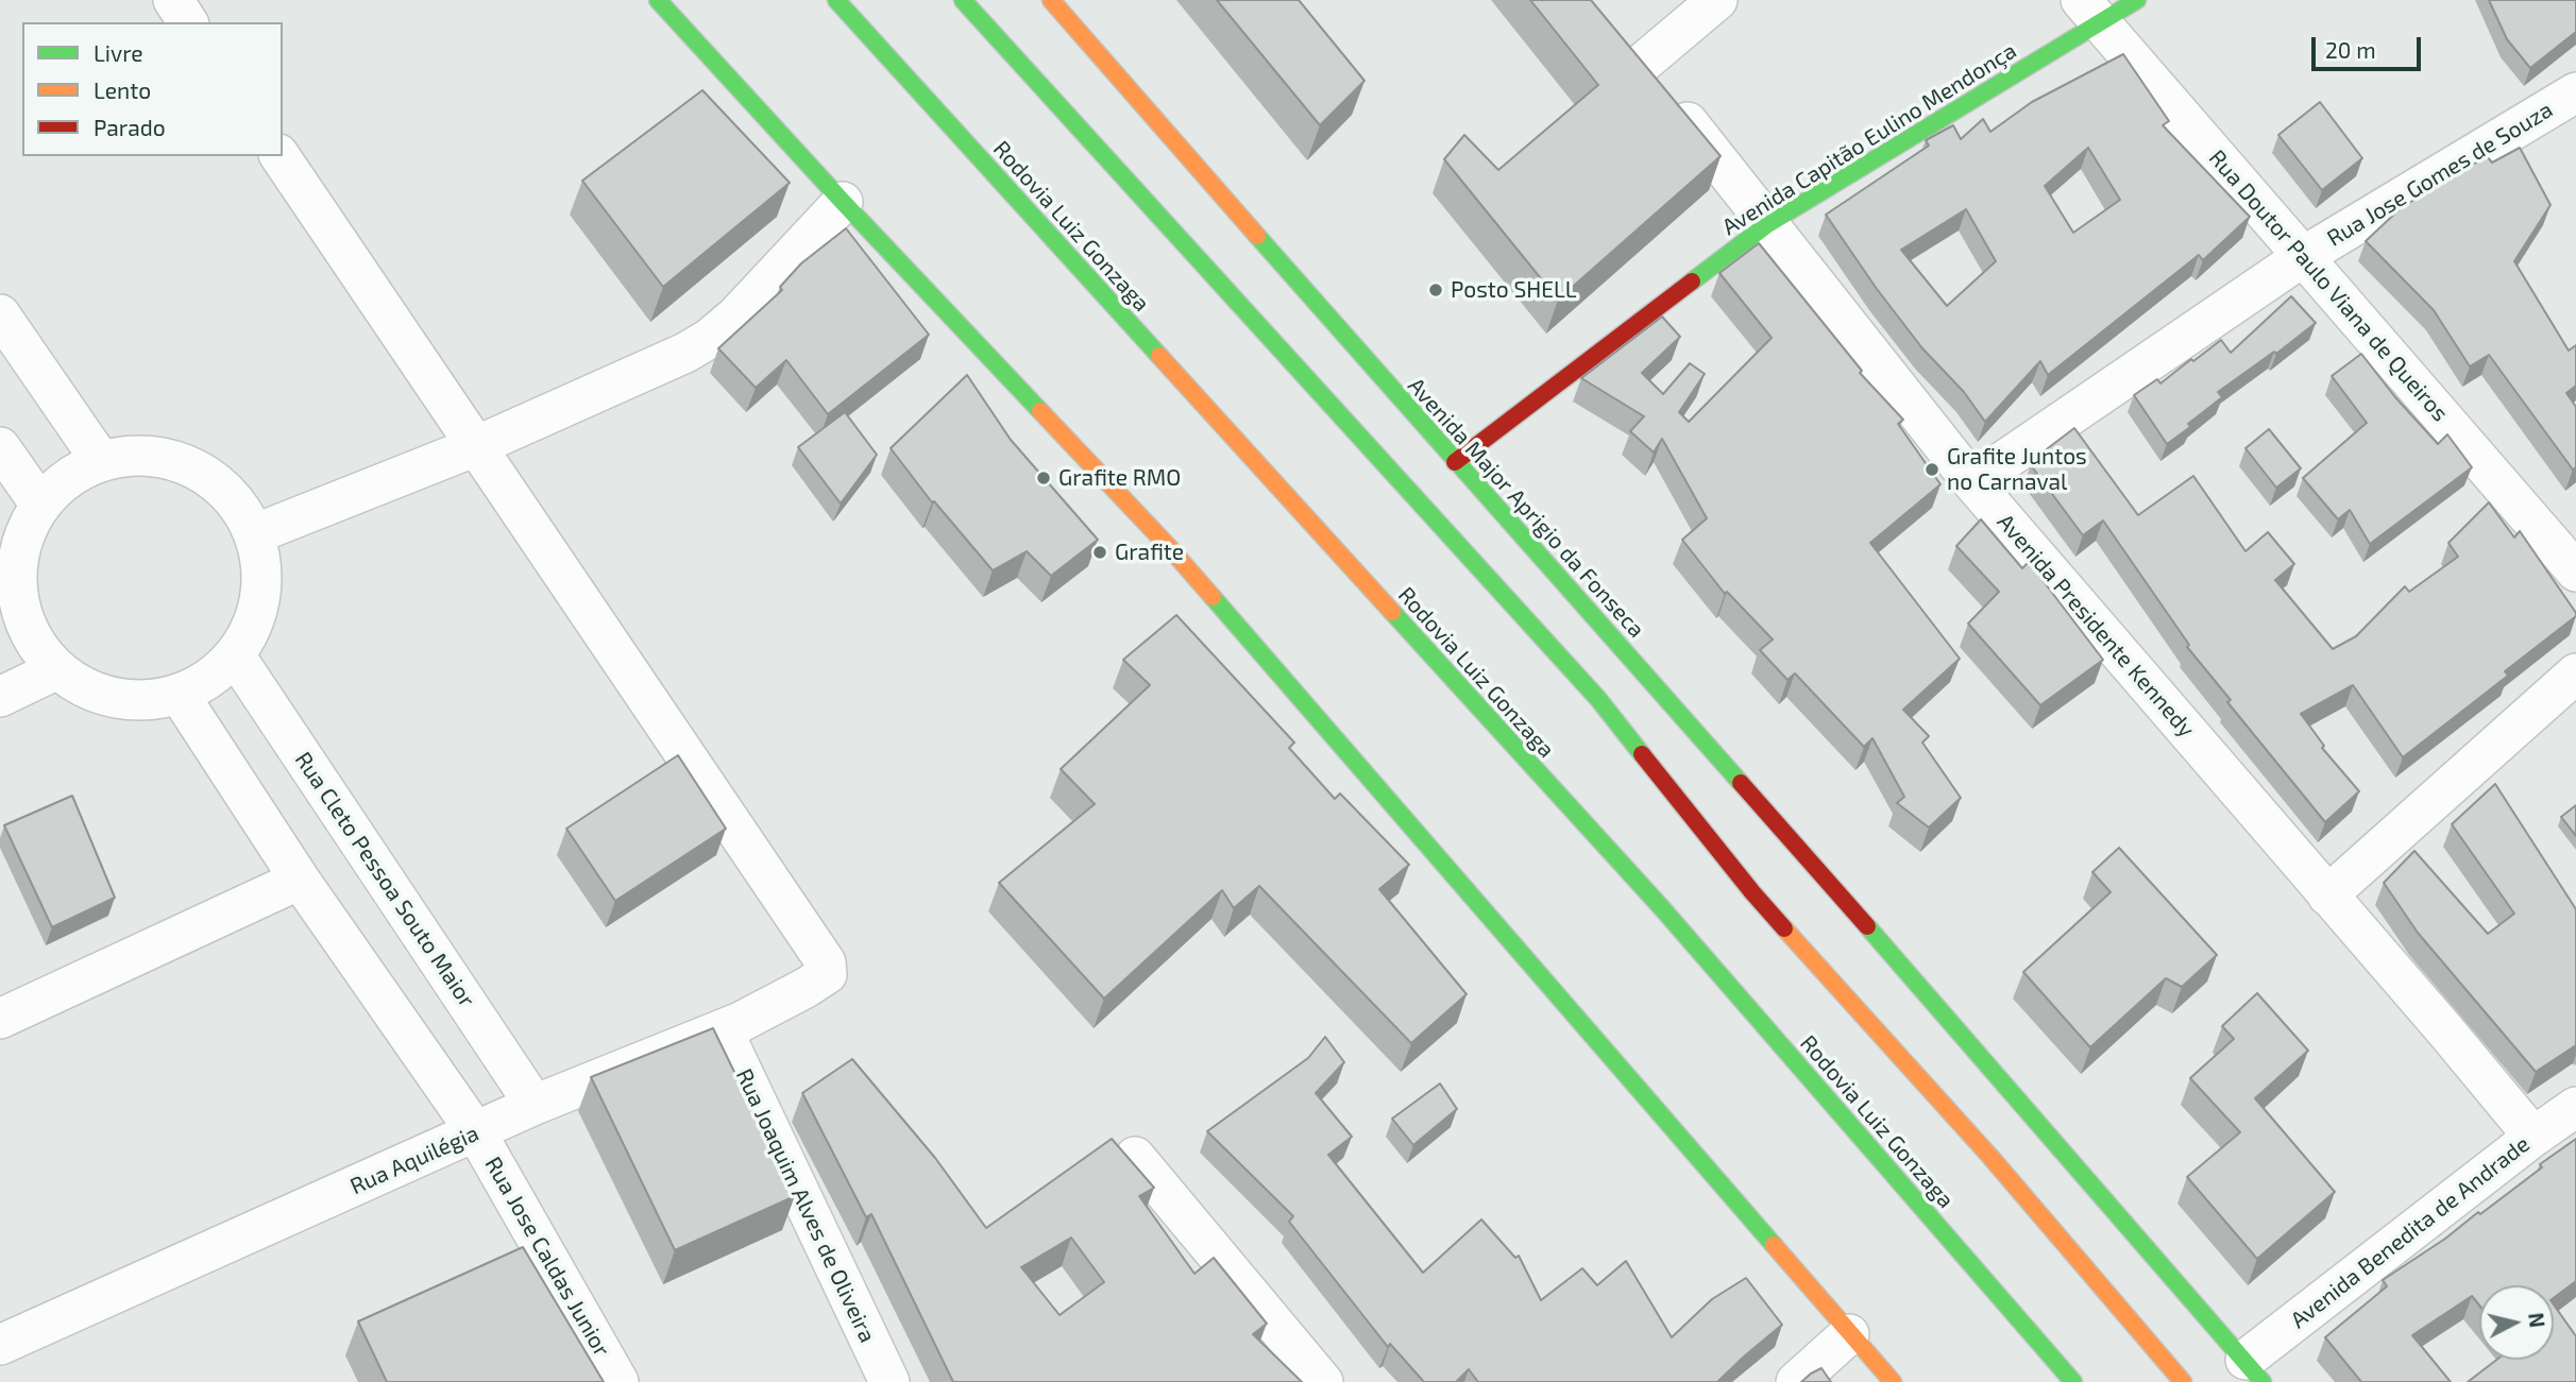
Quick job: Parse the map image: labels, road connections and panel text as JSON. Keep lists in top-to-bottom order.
{
  "streets": {
    "main road": ["Avenida Capitão Eulino Mendonça", "Rodovia Luiz Gonzaga", "Avenida Major Aprigio da Fonseca"],
    "street": [
      "Rua Jose Gomes de Souza",
      "Rua Doutor Paulo Viana de Queiros",
      "Avenida Presidente Kennedy",
      "Rua Cleto Pessoa Souto Maior",
      "Rua Aquilégia",
      "Rua Joaquim Alves de Oliveira",
      "Avenida Benedita de Andrade",
      "Rua Jose Caldas Junior"
    ]
  },
  "crossings": [
    ["Avenida Capitão Eulino Mendonça", "Rua Doutor Paulo Viana de Queiros"],
    ["Avenida Capitão Eulino Mendonça", "Avenida Major Aprigio da Fonseca"],
    ["Avenida Capitão Eulino Mendonça", "Avenida Presidente Kennedy"],
    ["Rua Jose Gomes de Souza", "Rua Doutor Paulo Viana de Queiros"],
    ["Rua Jose Gomes de Souza", "Avenida Presidente Kennedy"],
    ["Avenida Major Aprigio da Fonseca", "Avenida Benedita de Andrade"],
    ["Avenida Presidente Kennedy", "Avenida Benedita de Andrade"],
    ["Rua Cleto Pessoa Souto Maior", "Rua Aquilégia"],
    ["Rua Aquilégia", "Rua Joaquim Alves de Oliveira"],
    ["Rua Aquilégia", "Rua Jose Caldas Junior"]
  ],
  "places": [
    "Posto SHELL",
    "Grafite Juntos no Carnaval",
    "Grafite RMO",
    "Grafite"
  ],
  "legend": ["Livre", "Lento", "Parado"],
  "scale_bar": "20 m",
  "north": "right"
}
